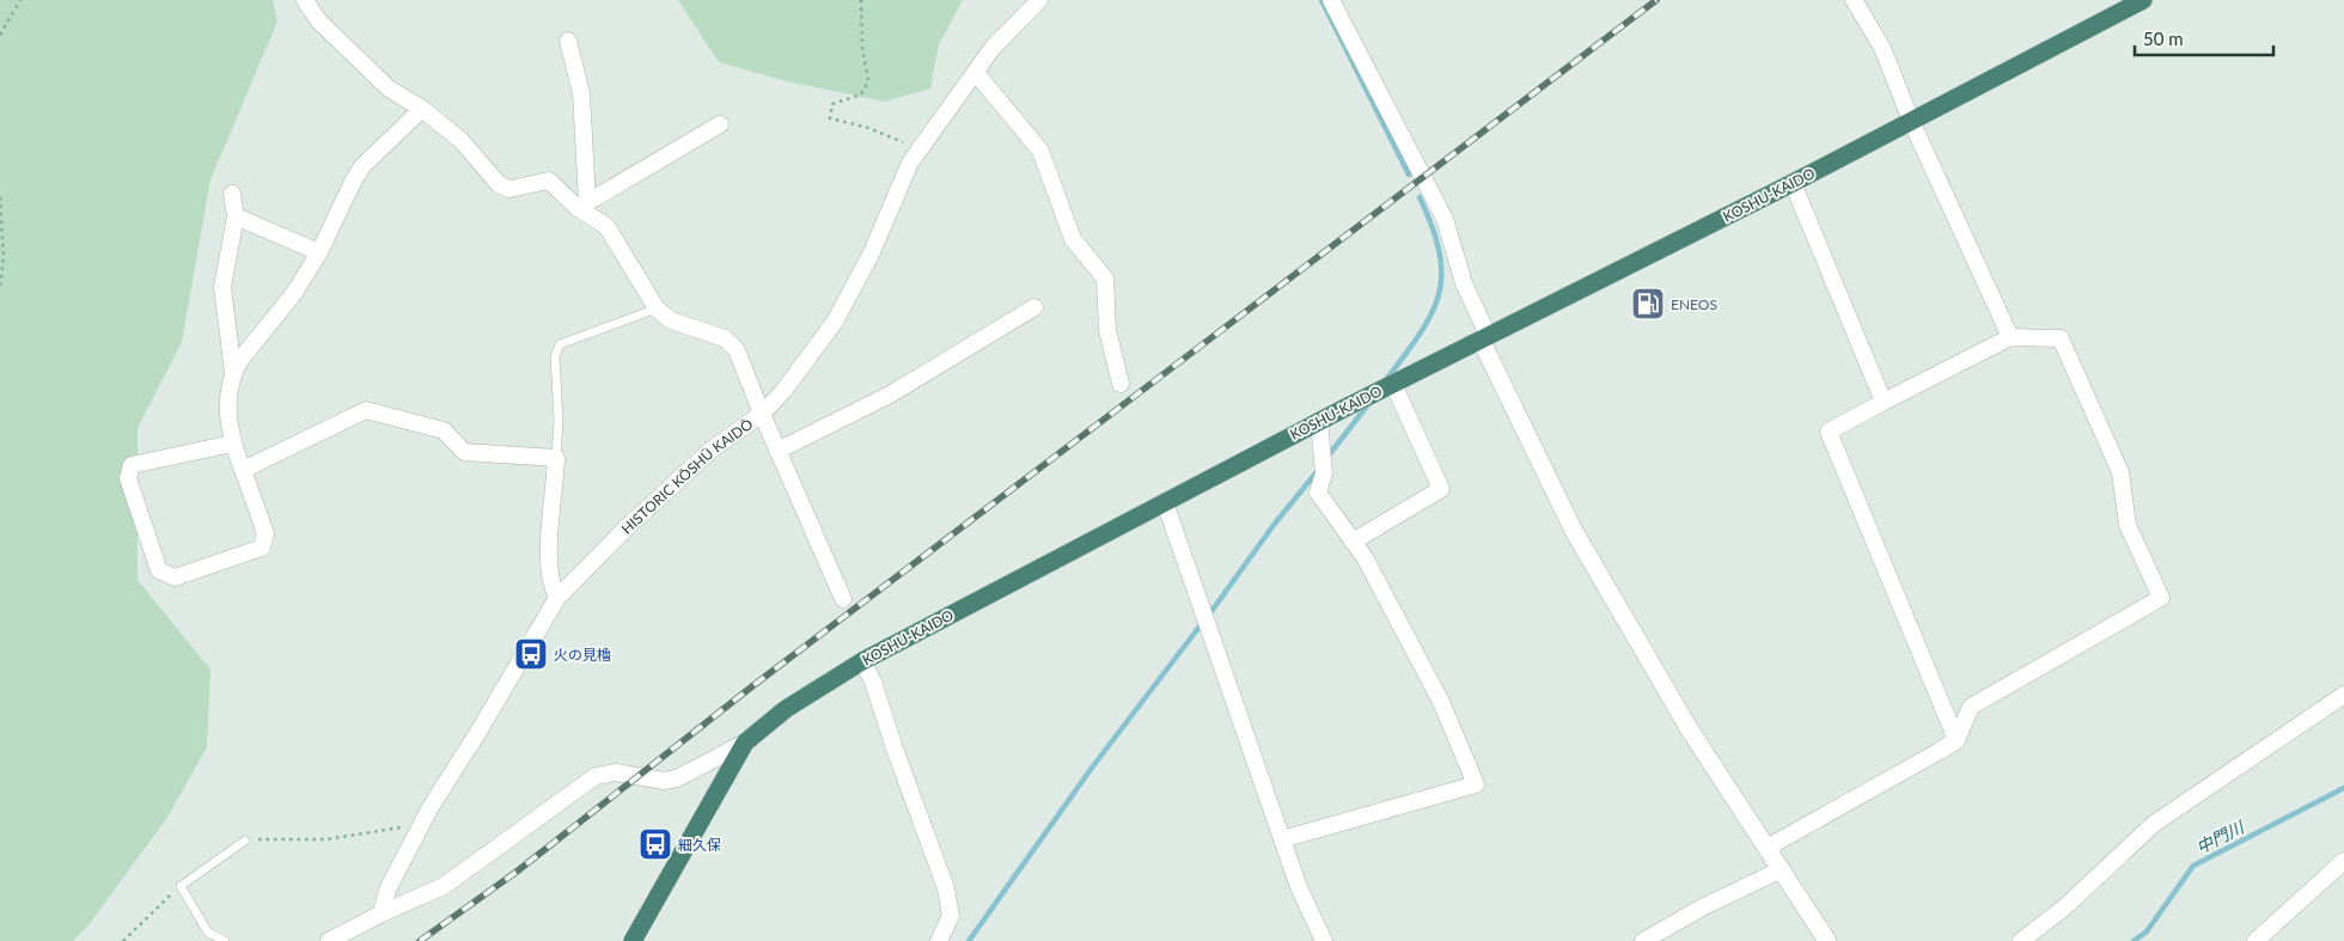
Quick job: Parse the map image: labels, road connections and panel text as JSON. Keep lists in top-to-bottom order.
{
  "streets": {
    "highway": ["KOSHU-KAIDO"],
    "street": ["HISTORIC KŌSHŪ KAIDŌ"]
  },
  "water": ["中門川"],
  "places": {
    "fuel station": ["ENEOS"],
    "bus stop": ["火の見櫓", "細久保"]
  },
  "scale_bar": "50 m"
}
